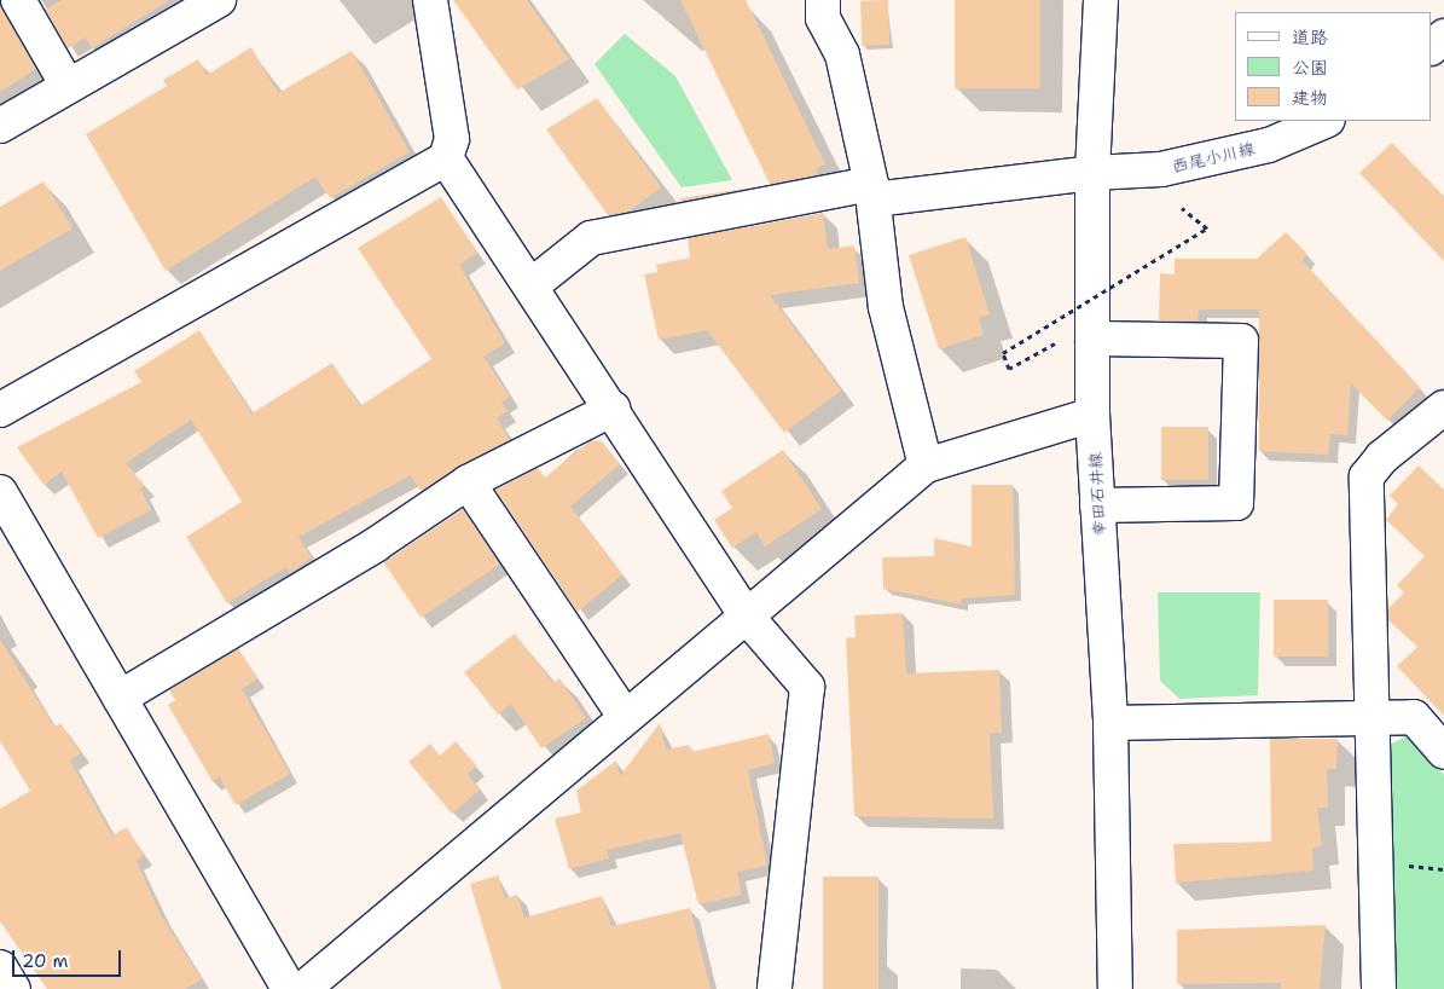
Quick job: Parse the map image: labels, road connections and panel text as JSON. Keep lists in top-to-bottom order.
{
  "streets": {
    "street": ["西尾小川線", "幸田石井線"]
  },
  "crossings": [
    ["西尾小川線", "幸田石井線"]
  ],
  "legend": ["道路", "公園", "建物"],
  "scale_bar": "20 m"
}
